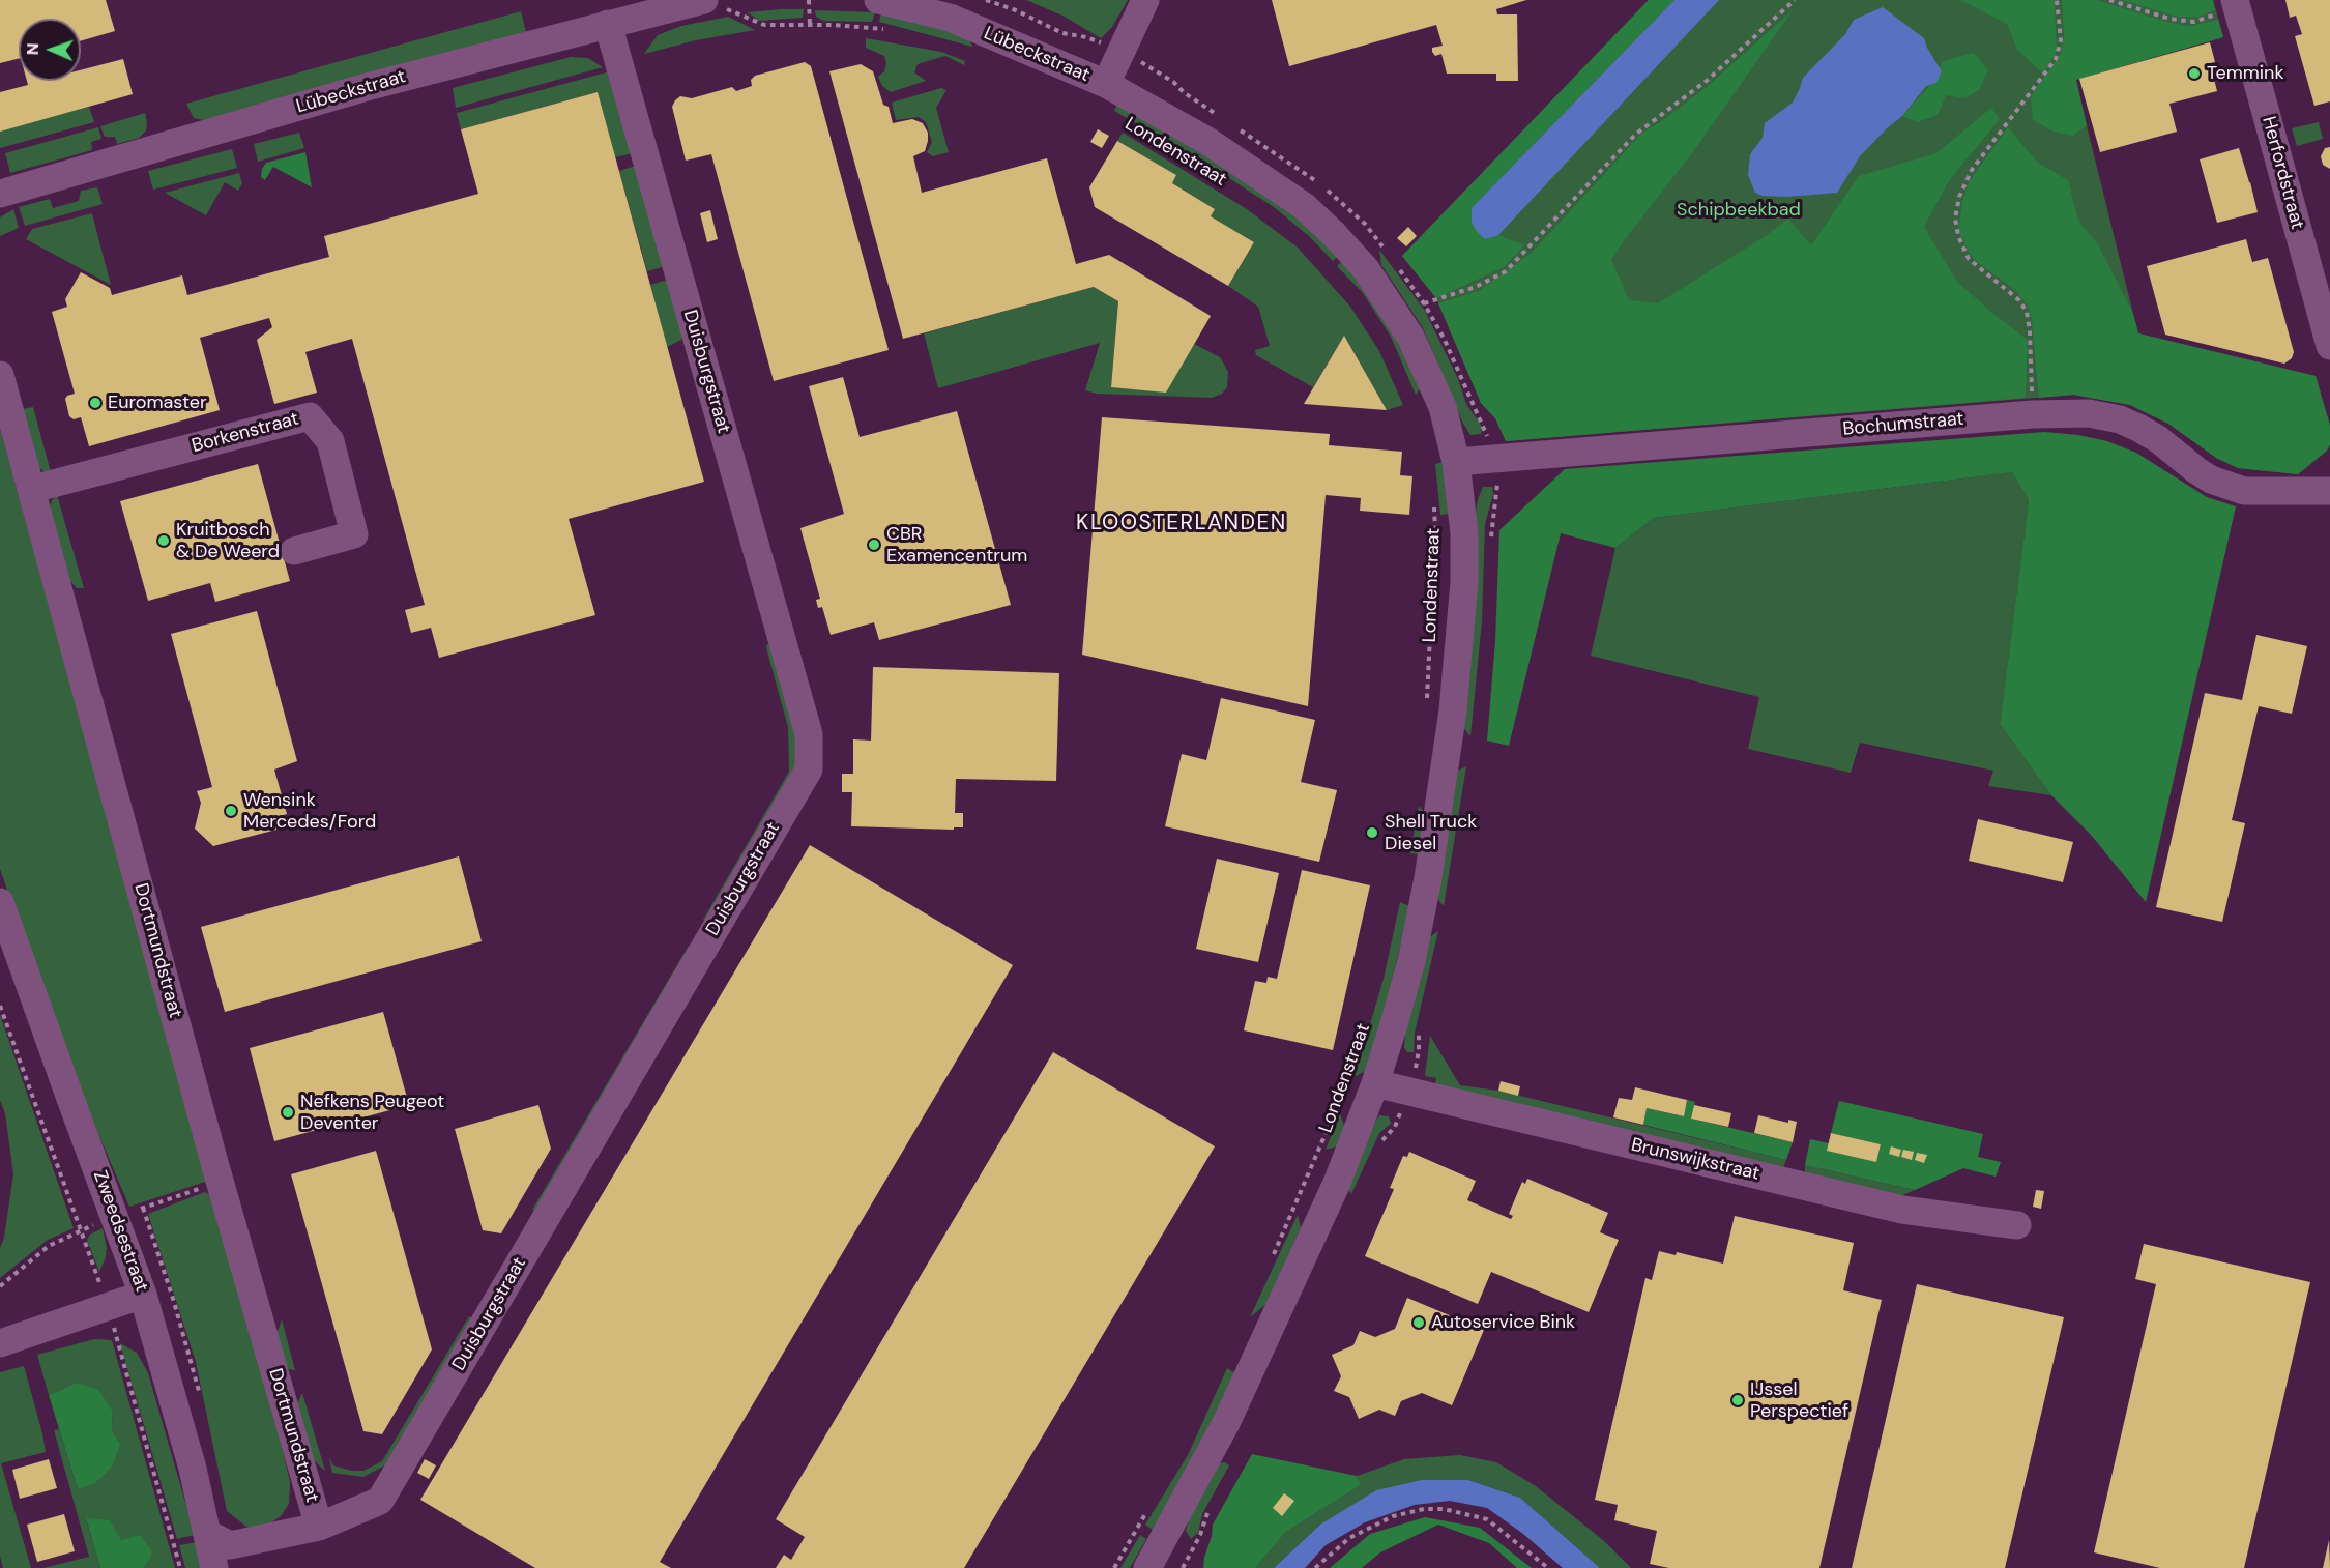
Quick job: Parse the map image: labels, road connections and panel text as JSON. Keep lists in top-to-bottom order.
{
  "streets": {
    "street": [
      "Lübeckstraat",
      "Londenstraat",
      "Herfordstraat",
      "Duisburgstraat",
      "Bochumstraat",
      "Borkenstraat",
      "Dortmundstraat",
      "Brunswijkstraat",
      "Zweedsestraat"
    ]
  },
  "crossings": [
    ["Lübeckstraat", "Londenstraat"],
    ["Lübeckstraat", "Duisburgstraat"],
    ["Londenstraat", "Bochumstraat"],
    ["Londenstraat", "Brunswijkstraat"],
    ["Duisburgstraat", "Dortmundstraat"],
    ["Duisburgstraat", "Zweedsestraat"],
    ["Borkenstraat", "Dortmundstraat"]
  ],
  "districts": ["KLOOSTERLANDEN"],
  "parks": ["Schipbeekbad"],
  "places": [
    "Temmink",
    "Euromaster",
    "Kruitbosch & De Weerd",
    "CBR Examencentrum",
    "Wensink Mercedes/Ford",
    "Shell Truck Diesel",
    "Nefkens Peugeot Deventer",
    "Autoservice Bink",
    "IJssel Perspectief"
  ],
  "north": "left"
}
